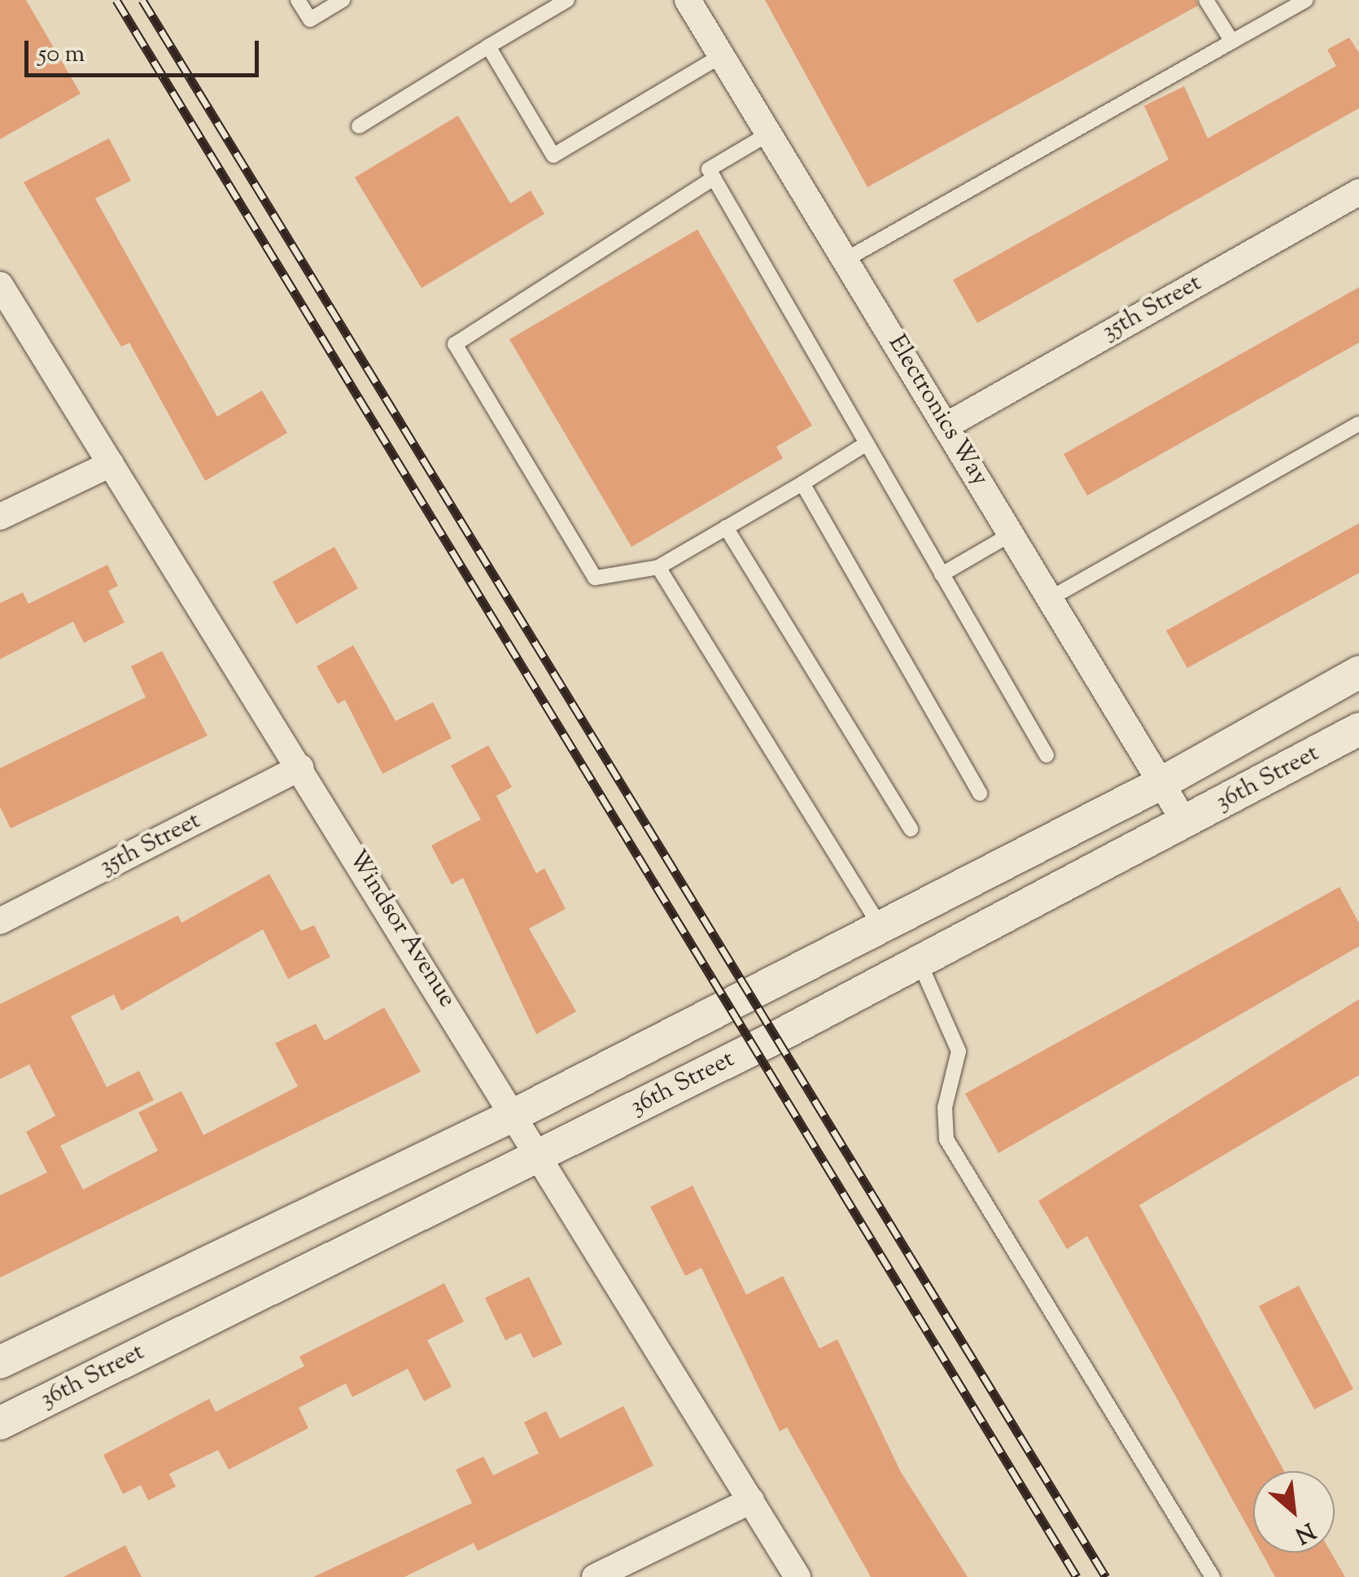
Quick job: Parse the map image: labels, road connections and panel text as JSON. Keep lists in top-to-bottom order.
{
  "streets": {
    "street": [
      "35th Street",
      "Electronics Way",
      "36th Street",
      "Windsor Avenue"
    ]
  },
  "crossings": [
    ["35th Street", "Electronics Way"],
    ["35th Street", "Windsor Avenue"],
    ["Electronics Way", "36th Street"],
    ["36th Street", "Windsor Avenue"]
  ],
  "scale_bar": "50 m",
  "north": "bottom right"
}
